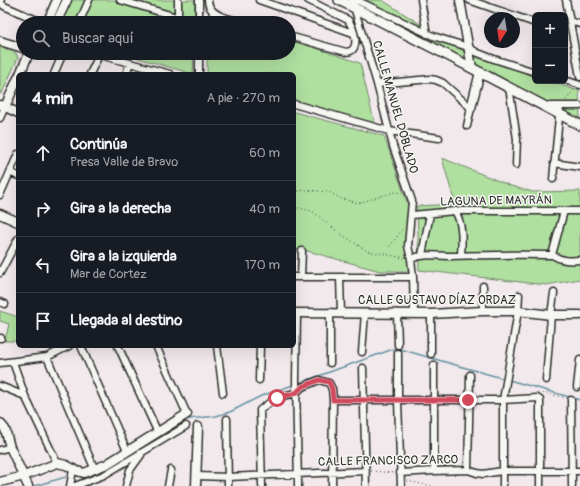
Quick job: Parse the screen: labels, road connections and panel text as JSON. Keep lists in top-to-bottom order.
{
  "streets": {
    "street": [
      "CALLE MANUEL DOBLADO",
      "LAGUNA DE MAYRÁN",
      "CALLE GUSTAVO DÍAZ ORDAZ",
      "CALLE FRANCISCO ZARCO"
    ]
  },
  "crossings": [
    ["CALLE MANUEL DOBLADO", "LAGUNA DE MAYRÁN"],
    ["CALLE MANUEL DOBLADO", "CALLE GUSTAVO DÍAZ ORDAZ"]
  ],
  "north": "bottom",
  "page": {
    "map_buttons": ["+", "−"],
    "search": "Buscar aquí",
    "heading": ["4 min", "A pie · 270 m"],
    "list": [
      ["Continúa", "Presa Valle de Bravo", "60 m"],
      ["Gira a la derecha", "40 m"],
      ["Gira a la izquierda", "Mar de Cortez", "170 m"],
      "Llegada al destino"
    ]
  }
}
